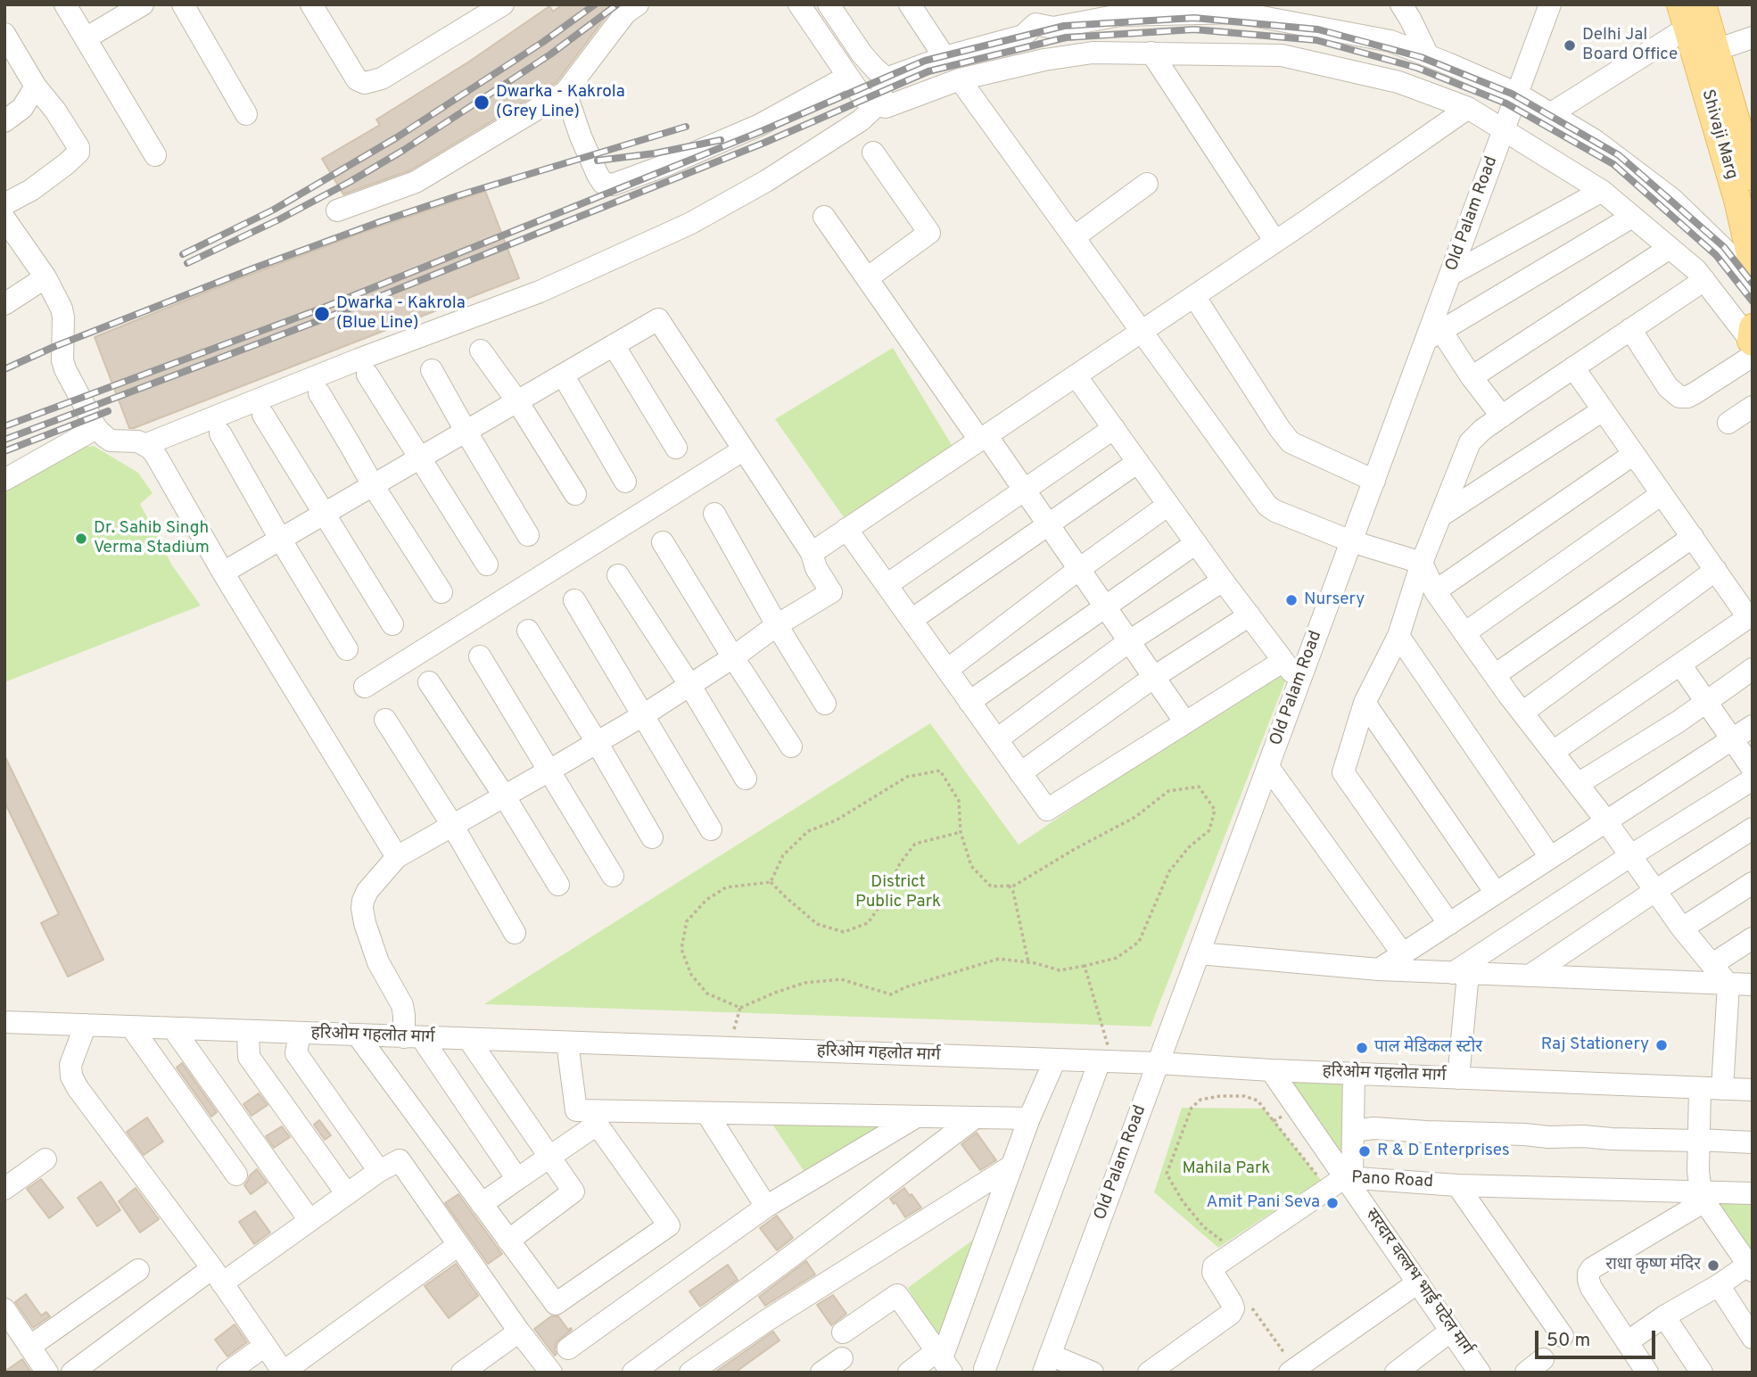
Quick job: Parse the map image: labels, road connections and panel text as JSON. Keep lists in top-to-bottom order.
{
  "streets": {
    "main road": ["Shivaji Marg"],
    "street": [
      "Old Palam Road",
      "हरिओम गहलोत मार्ग",
      "Pano Road",
      "सरदार वल्लभ भाई पटेल मार्ग"
    ]
  },
  "crossings": [
    ["Old Palam Road", "हरिओम गहलोत मार्ग"],
    ["हरिओम गहलोत मार्ग", "सरदार वल्लभ भाई पटेल मार्ग"],
    ["Pano Road", "सरदार वल्लभ भाई पटेल मार्ग"]
  ],
  "parks": ["District Public Park", "Mahila Park"],
  "places": [
    "Delhi Jal Board Office",
    "Dwarka - Kakrola (Grey Line)",
    "Dwarka - Kakrola (Blue Line)",
    "Dr. Sahib Singh Verma Stadium",
    "Nursery",
    "Raj Stationery",
    "पाल मेडिकल स्टोर",
    "R & D Enterprises",
    "Amit Pani Seva",
    "राधा कृष्ण मंदिर"
  ],
  "scale_bar": "50 m"
}
